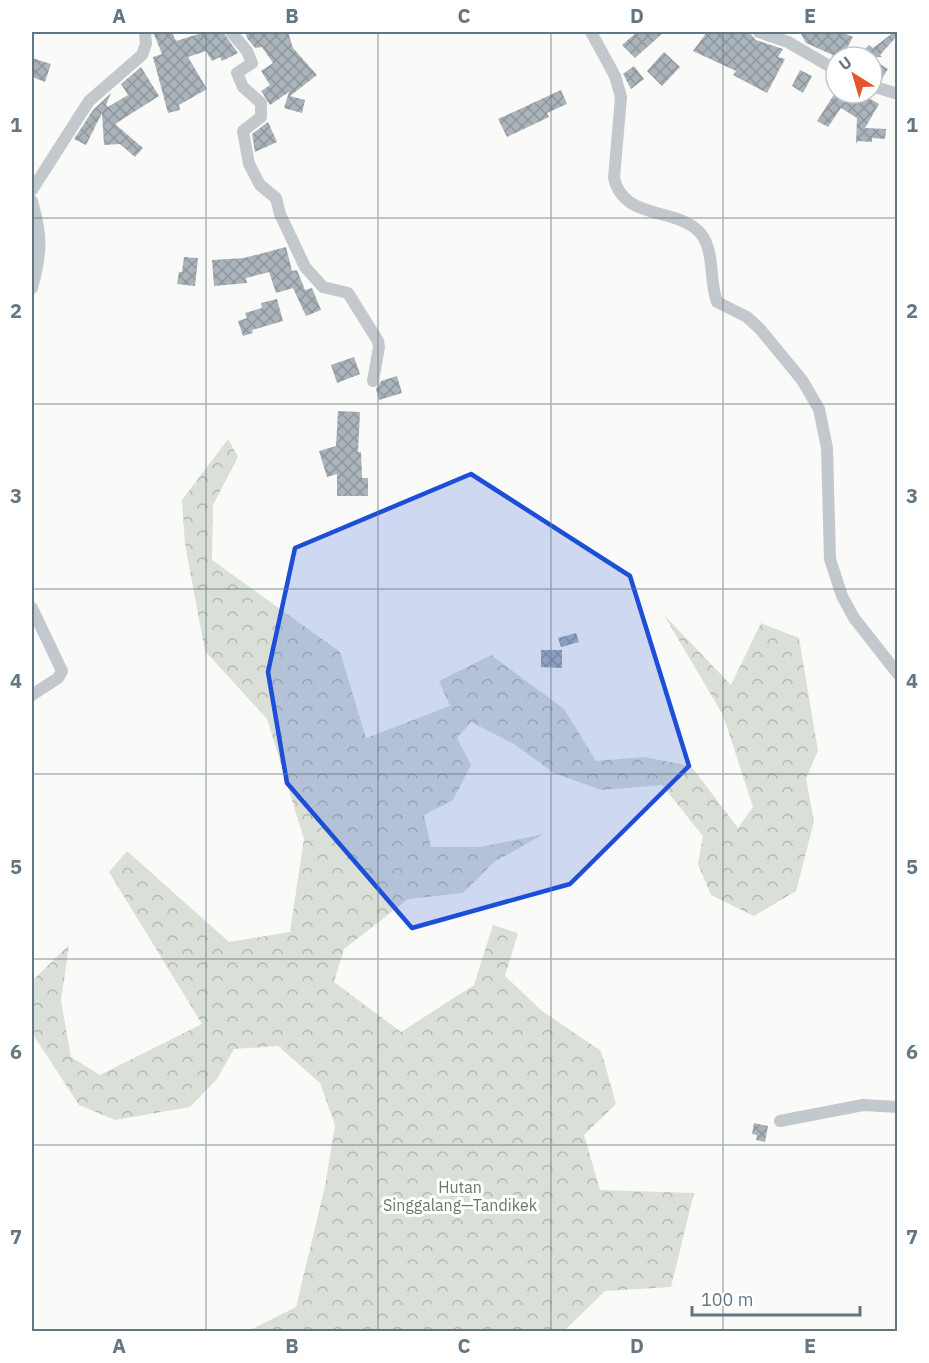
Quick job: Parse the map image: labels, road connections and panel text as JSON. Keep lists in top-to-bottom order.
{
  "parks": ["Hutan Singgalang—Tandikek"],
  "scale_bar": "100 m",
  "north": "top left",
  "grid": {
    "columns": [
      "A",
      "B",
      "C",
      "D",
      "E"
    ],
    "rows": [
      "1",
      "2",
      "3",
      "4",
      "5",
      "6",
      "7"
    ]
  }
}
